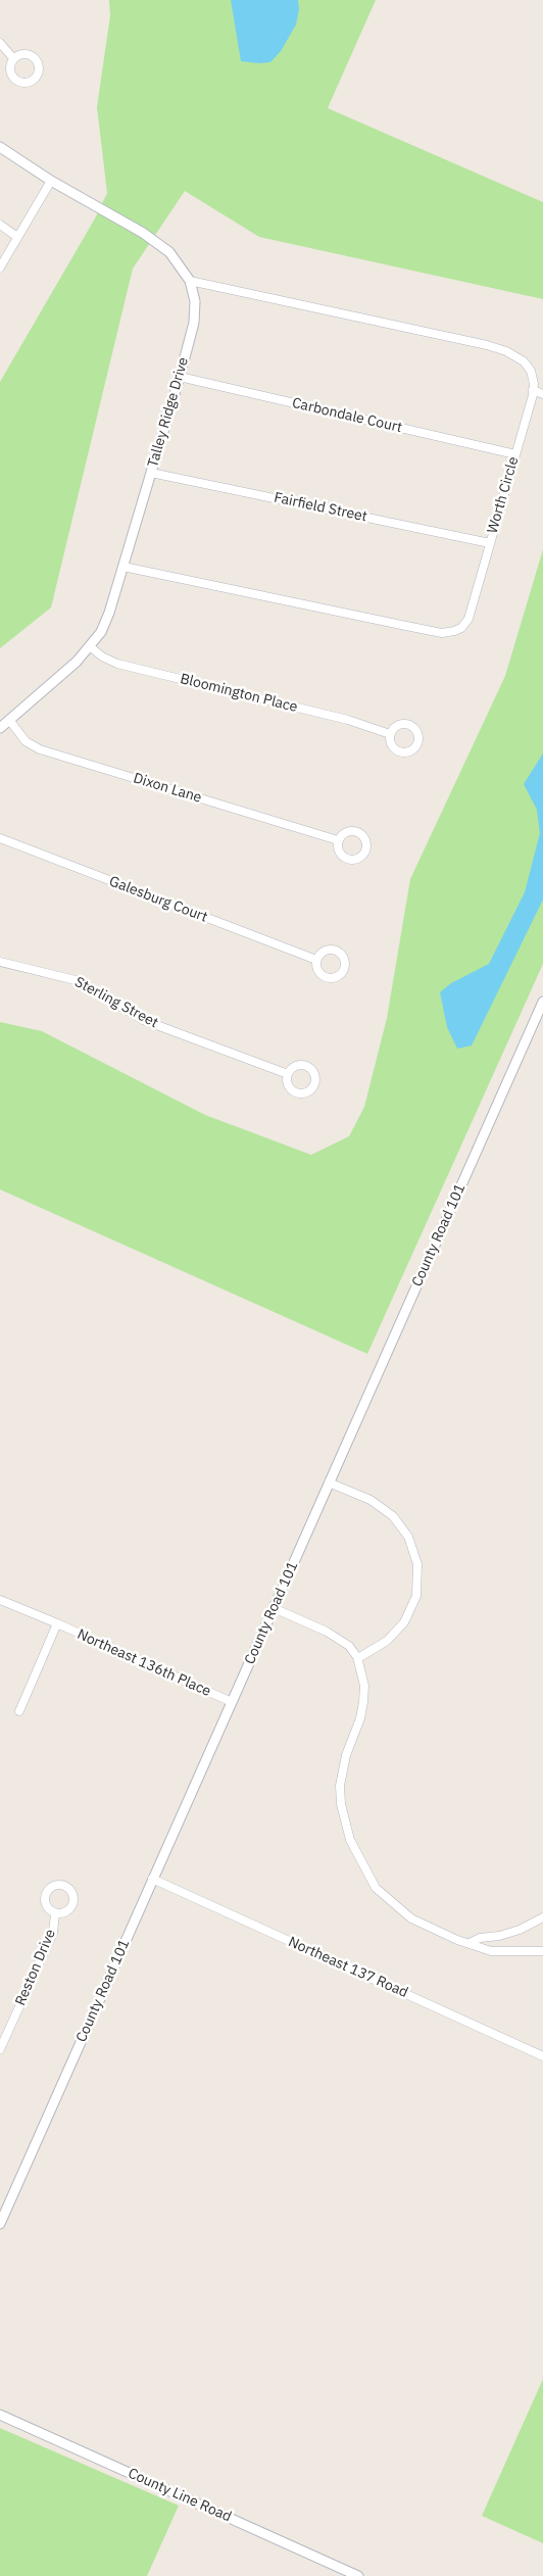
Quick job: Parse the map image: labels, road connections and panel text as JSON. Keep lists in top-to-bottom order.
{
  "streets": {
    "street": [
      "Talley Ridge Drive",
      "Carbondale Court",
      "Worth Circle",
      "Fairfield Street",
      "Bloomington Place",
      "Dixon Lane",
      "Galesburg Court",
      "Sterling Street",
      "County Road 101",
      "Northeast 136th Place",
      "Reston Drive",
      "Northeast 137 Road",
      "County Line Road"
    ]
  },
  "crossings": [
    ["Talley Ridge Drive", "Carbondale Court"],
    ["Talley Ridge Drive", "Worth Circle"],
    ["Talley Ridge Drive", "Fairfield Street"],
    ["Talley Ridge Drive", "Bloomington Place"],
    ["Talley Ridge Drive", "Dixon Lane"],
    ["Carbondale Court", "Worth Circle"],
    ["Worth Circle", "Fairfield Street"],
    ["County Road 101", "Northeast 136th Place"],
    ["County Road 101", "Northeast 137 Road"]
  ]
}
